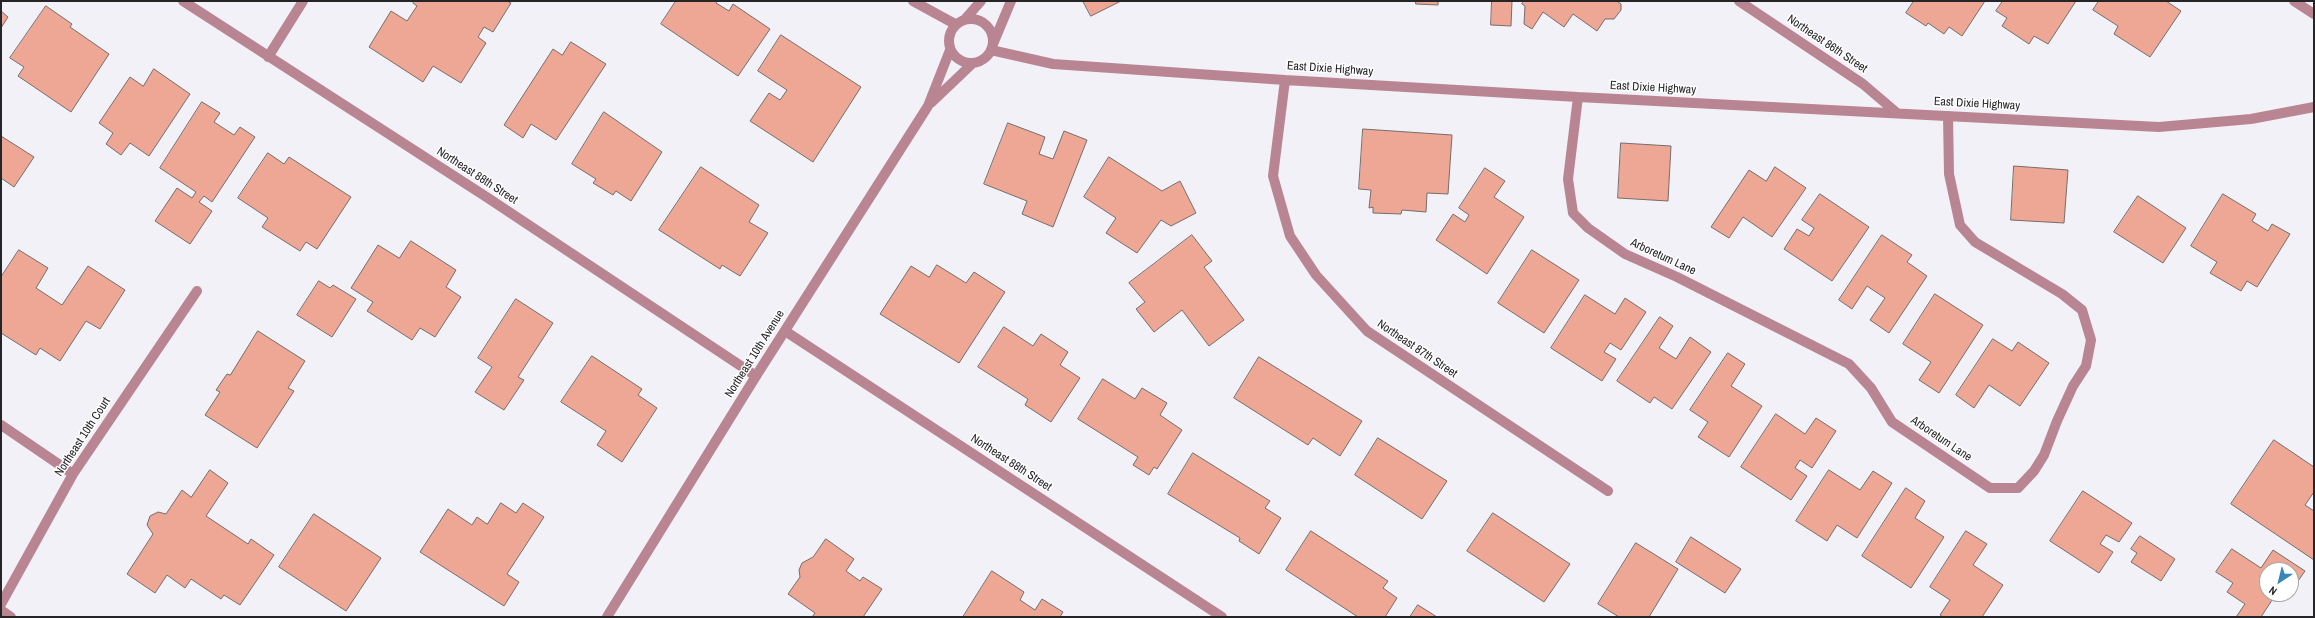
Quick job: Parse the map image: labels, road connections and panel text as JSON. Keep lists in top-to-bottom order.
{
  "streets": {
    "street": [
      "Northeast 86th Street",
      "East Dixie Highway",
      "Northeast 88th Street",
      "Arboretum Lane",
      "Northeast 87th Street",
      "Northeast 10th Avenue",
      "Northeast 10th Court"
    ]
  },
  "crossings": [
    ["Northeast 86th Street", "East Dixie Highway"],
    ["East Dixie Highway", "Arboretum Lane"],
    ["East Dixie Highway", "Northeast 87th Street"],
    ["East Dixie Highway", "Northeast 10th Avenue"],
    ["Northeast 88th Street", "Northeast 10th Avenue"]
  ],
  "north": "bottom left"
}
